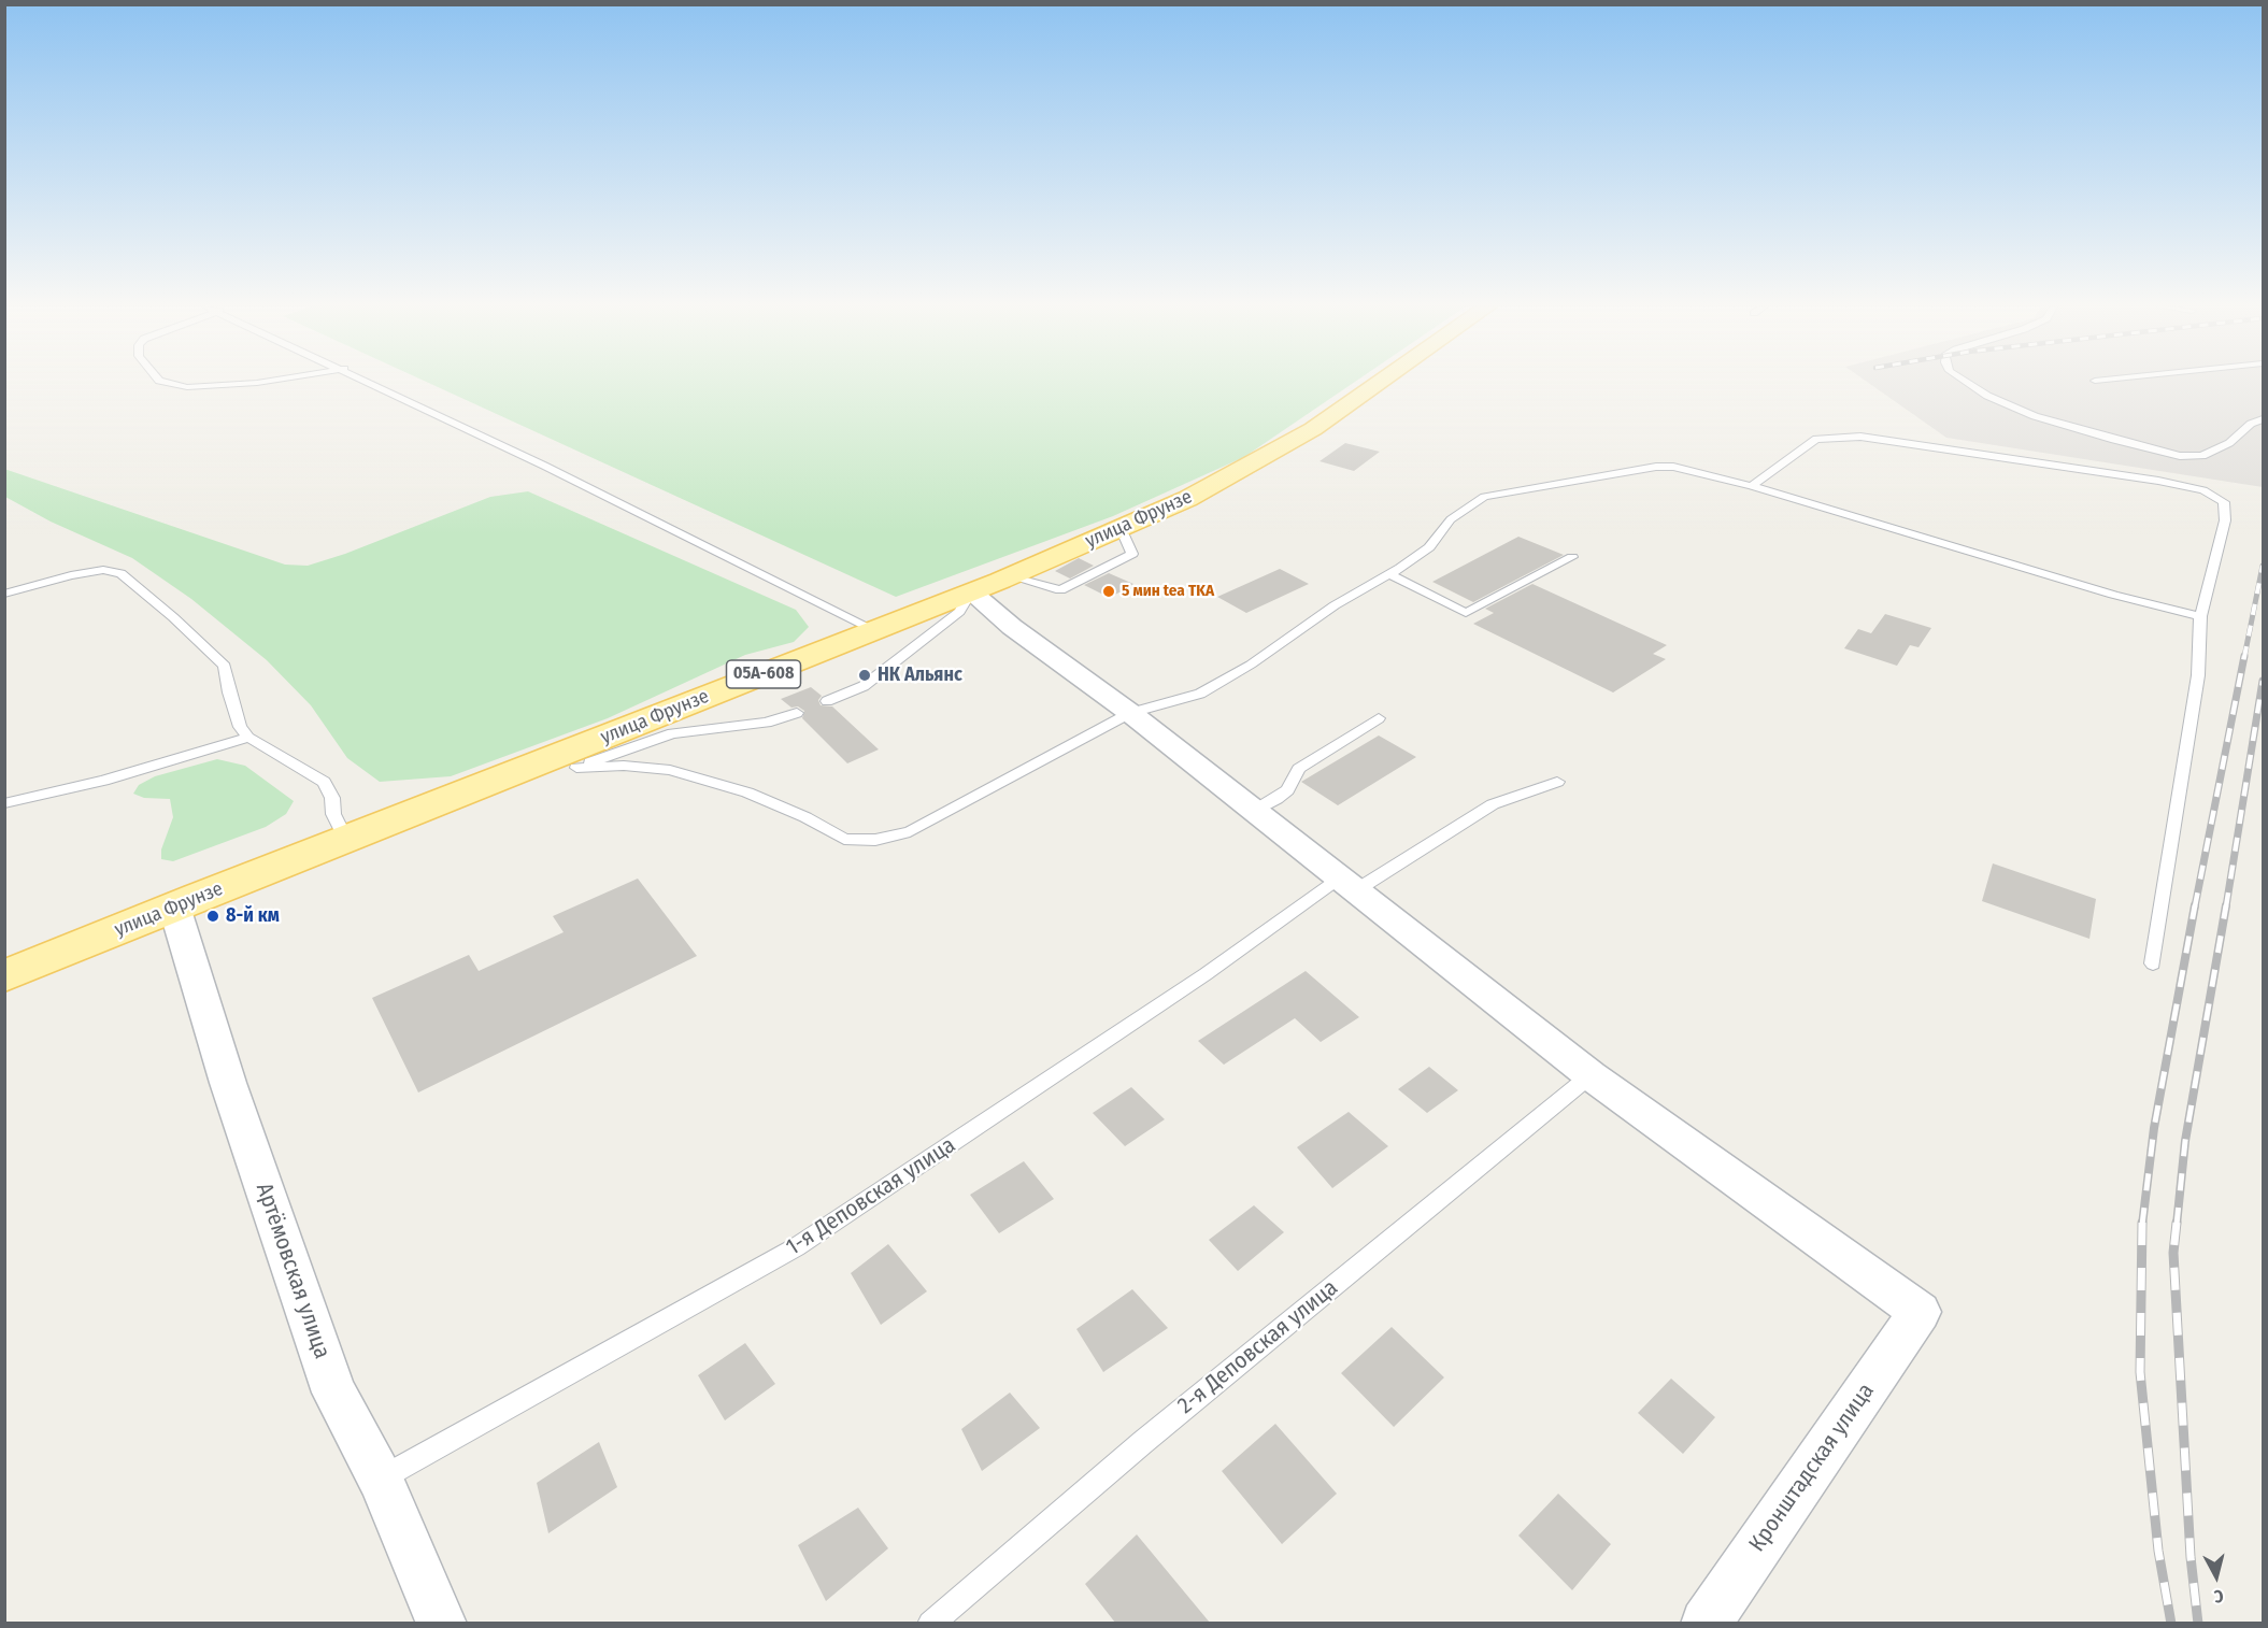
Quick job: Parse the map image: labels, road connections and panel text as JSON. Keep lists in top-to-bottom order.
{
  "streets": {
    "main road": ["улица Фрунзе", "05А-608"],
    "street": ["Артёмовская улица", "Кронштадская улица"],
    "lane": ["1-я Деповская улица", "2-я Деповская улица"]
  },
  "crossings": [
    ["улица Фрунзе", "Артёмовская улица"],
    ["1-я Деповская улица", "Артёмовская улица"],
    ["2-я Деповская улица", "Кронштадская улица"]
  ],
  "places": ["5 мин tea TKA", "НК Альянс", "8-й км"],
  "north": "bottom"
}
